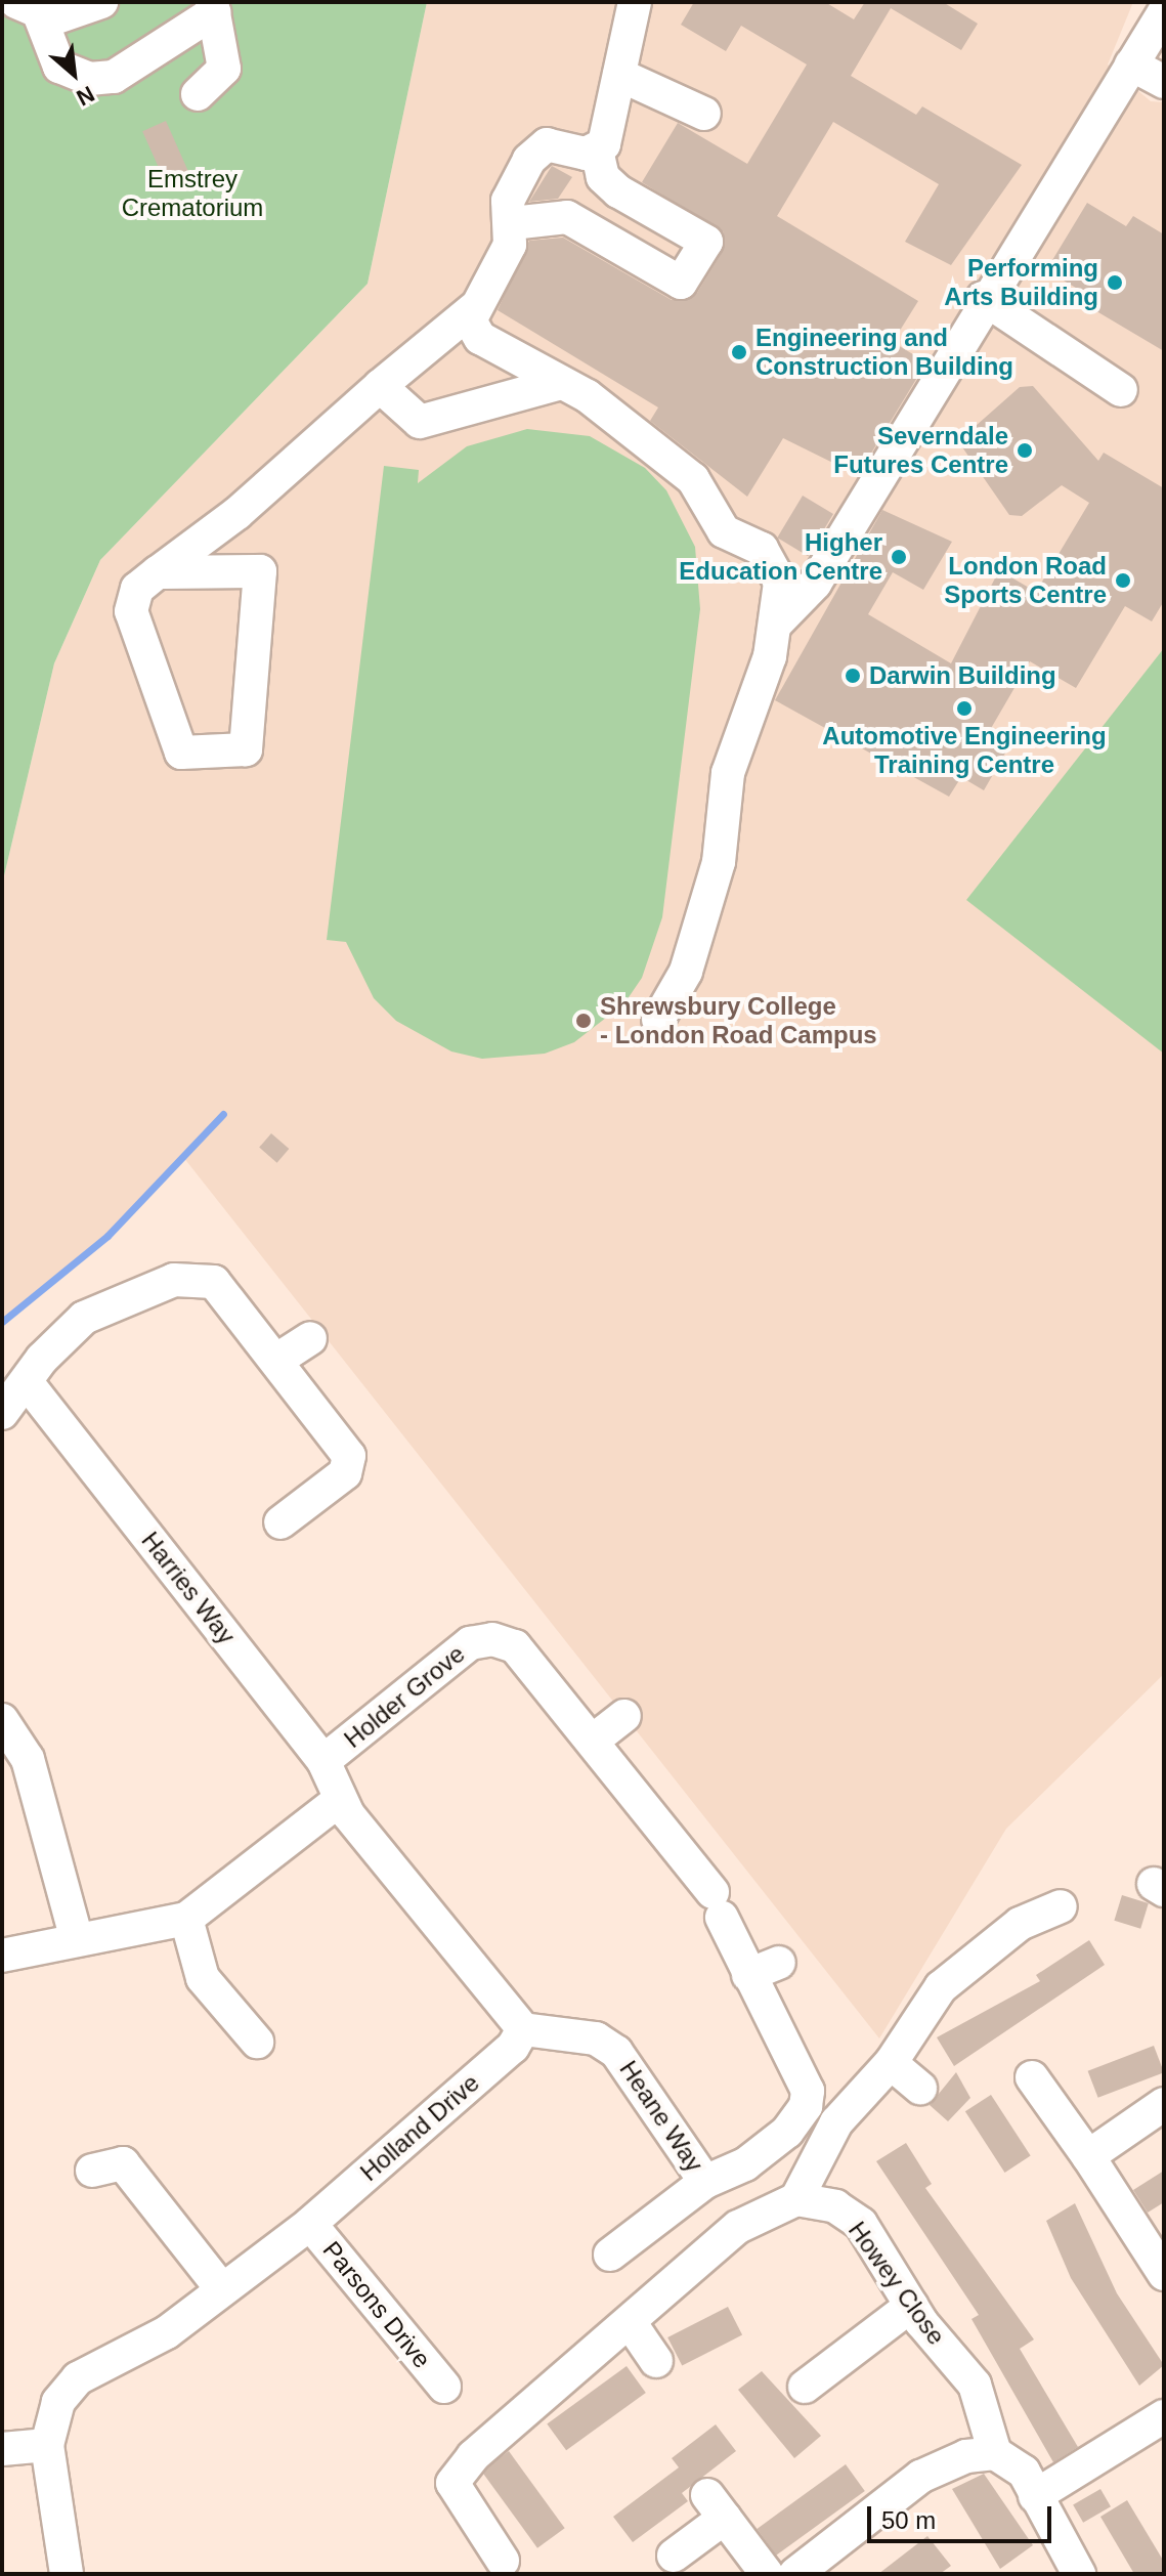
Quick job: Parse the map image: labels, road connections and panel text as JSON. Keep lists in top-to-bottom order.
{
  "streets": {
    "street": [
      "Harries Way",
      "Holder Grove",
      "Heane Way",
      "Holland Drive",
      "Howey Close",
      "Parsons Drive"
    ]
  },
  "crossings": [
    ["Harries Way", "Holder Grove"],
    ["Holder Grove", "Heane Way"],
    ["Heane Way", "Holland Drive"],
    ["Holland Drive", "Parsons Drive"]
  ],
  "parks": ["Emstrey Crematorium"],
  "places": [
    "Performing Arts Building",
    "Engineering and Construction Building",
    "Severndale Futures Centre",
    "Higher Education Centre",
    "London Road Sports Centre",
    "Darwin Building",
    "Automotive Engineering Training Centre",
    "Shrewsbury College - London Road Campus"
  ],
  "scale_bar": "50 m",
  "north": "bottom right"
}
